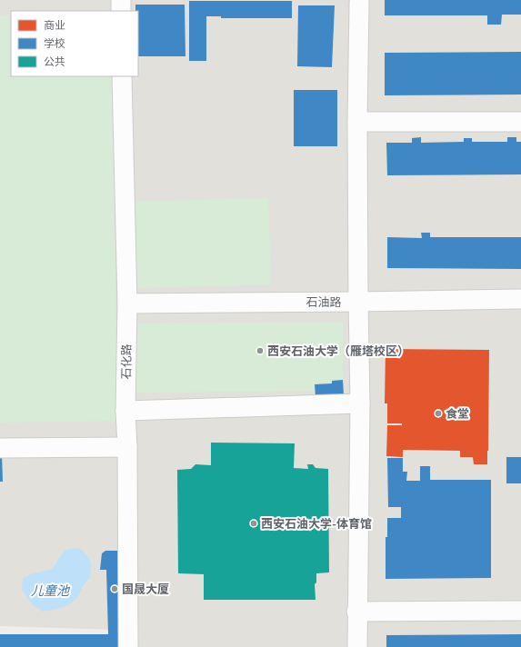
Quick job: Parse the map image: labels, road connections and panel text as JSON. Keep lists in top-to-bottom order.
{
  "streets": {
    "street": ["石油路", "石化路"]
  },
  "crossings": [
    ["石油路", "石化路"]
  ],
  "water": ["儿童池"],
  "places": [
    "西安石油大学（雁塔校区）",
    "食堂",
    "西安石油大学-体育馆",
    "国晟大厦"
  ],
  "legend": ["商业", "学校", "公共"]
}
